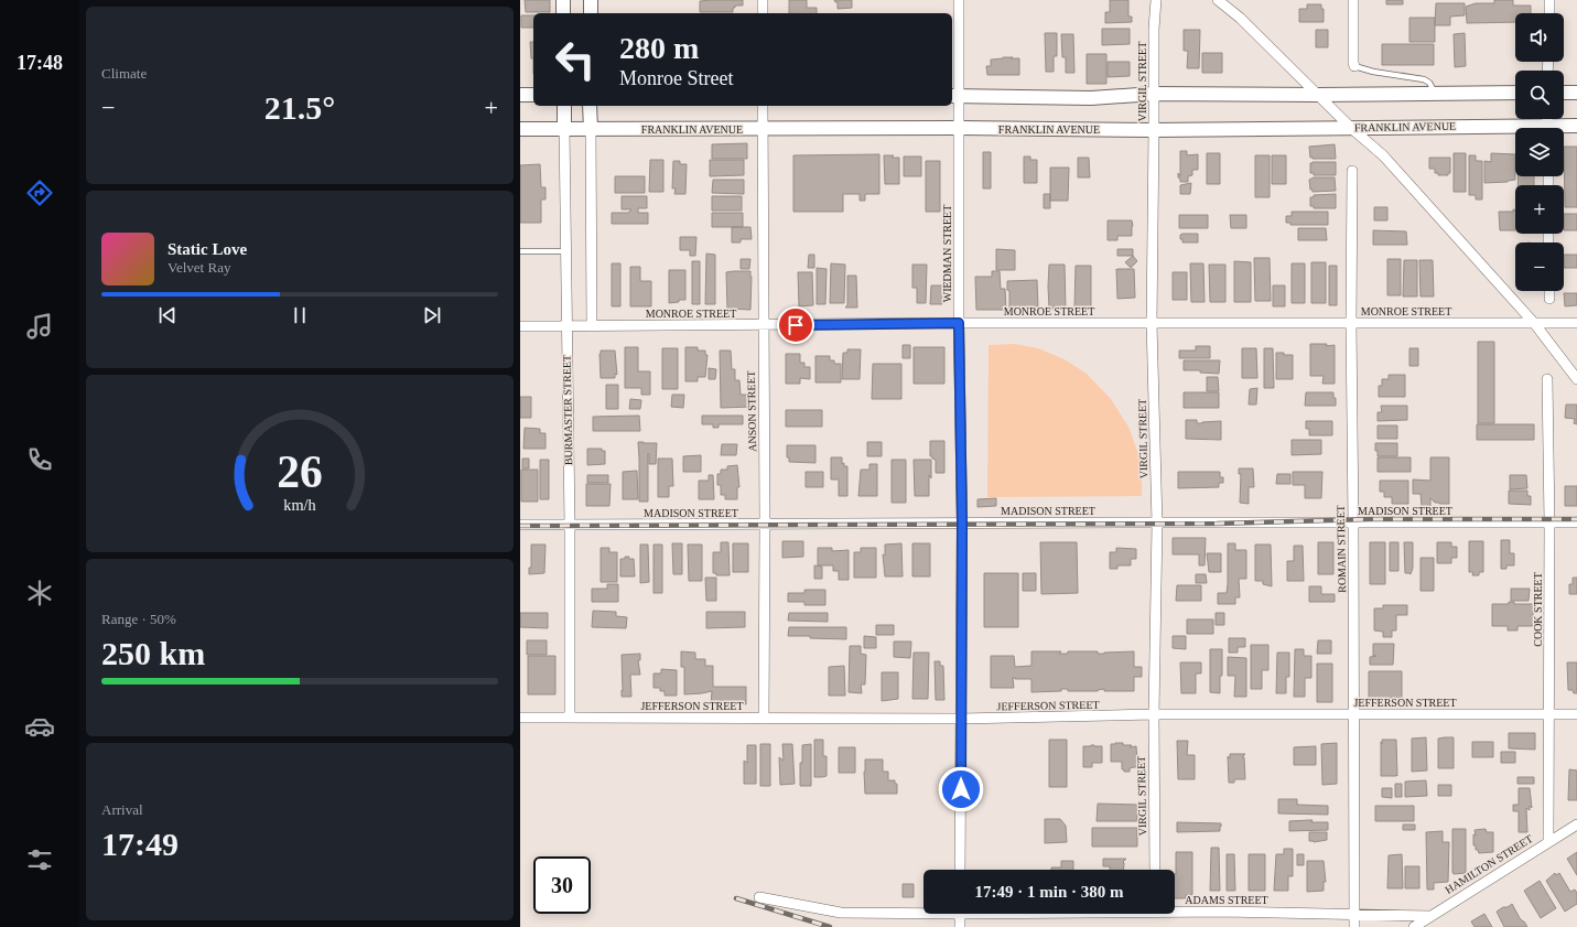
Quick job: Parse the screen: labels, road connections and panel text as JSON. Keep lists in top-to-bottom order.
{
  "streets": {
    "main road": ["FRANKLIN AVENUE", "BURMASTER STREET"],
    "street": [
      "VIRGIL STREET",
      "WIEDMAN STREET",
      "MONROE STREET",
      "ANSON STREET",
      "MADISON STREET",
      "ROMAIN STREET",
      "COOK STREET",
      "JEFFERSON STREET",
      "HAMILTON STREET",
      "ADAMS STREET"
    ]
  },
  "crossings": [
    ["VIRGIL STREET", "FRANKLIN AVENUE"],
    ["VIRGIL STREET", "MONROE STREET"],
    ["VIRGIL STREET", "MADISON STREET"],
    ["VIRGIL STREET", "JEFFERSON STREET"],
    ["FRANKLIN AVENUE", "WIEDMAN STREET"],
    ["FRANKLIN AVENUE", "BURMASTER STREET"],
    ["FRANKLIN AVENUE", "ANSON STREET"],
    ["WIEDMAN STREET", "MONROE STREET"],
    ["WIEDMAN STREET", "MADISON STREET"],
    ["WIEDMAN STREET", "JEFFERSON STREET"],
    ["MONROE STREET", "BURMASTER STREET"],
    ["MONROE STREET", "ANSON STREET"],
    ["MONROE STREET", "ROMAIN STREET"],
    ["BURMASTER STREET", "MADISON STREET"],
    ["BURMASTER STREET", "JEFFERSON STREET"],
    ["ANSON STREET", "MADISON STREET"],
    ["ANSON STREET", "JEFFERSON STREET"],
    ["MADISON STREET", "ROMAIN STREET"],
    ["MADISON STREET", "COOK STREET"],
    ["ROMAIN STREET", "JEFFERSON STREET"],
    ["ROMAIN STREET", "ADAMS STREET"],
    ["COOK STREET", "JEFFERSON STREET"],
    ["COOK STREET", "HAMILTON STREET"],
    ["HAMILTON STREET", "ADAMS STREET"]
  ],
  "page": {
    "tabs": "17:48",
    "tile": [
      "Climate",
      ["Range · 50%", "250 km"],
      ["Arrival", "17:49"]
    ],
    "map_buttons": ["+", "−"],
    "turn": ["280 m", "Monroe Street"],
    "heat": ["−", "21.5°", "+"],
    "song": ["Static Love", "Velvet Ray"],
    "limit": "30",
    "trip": "17:49 · 1 min · 380 m",
    "gauge": ["26", "km/h"]
  }
}
